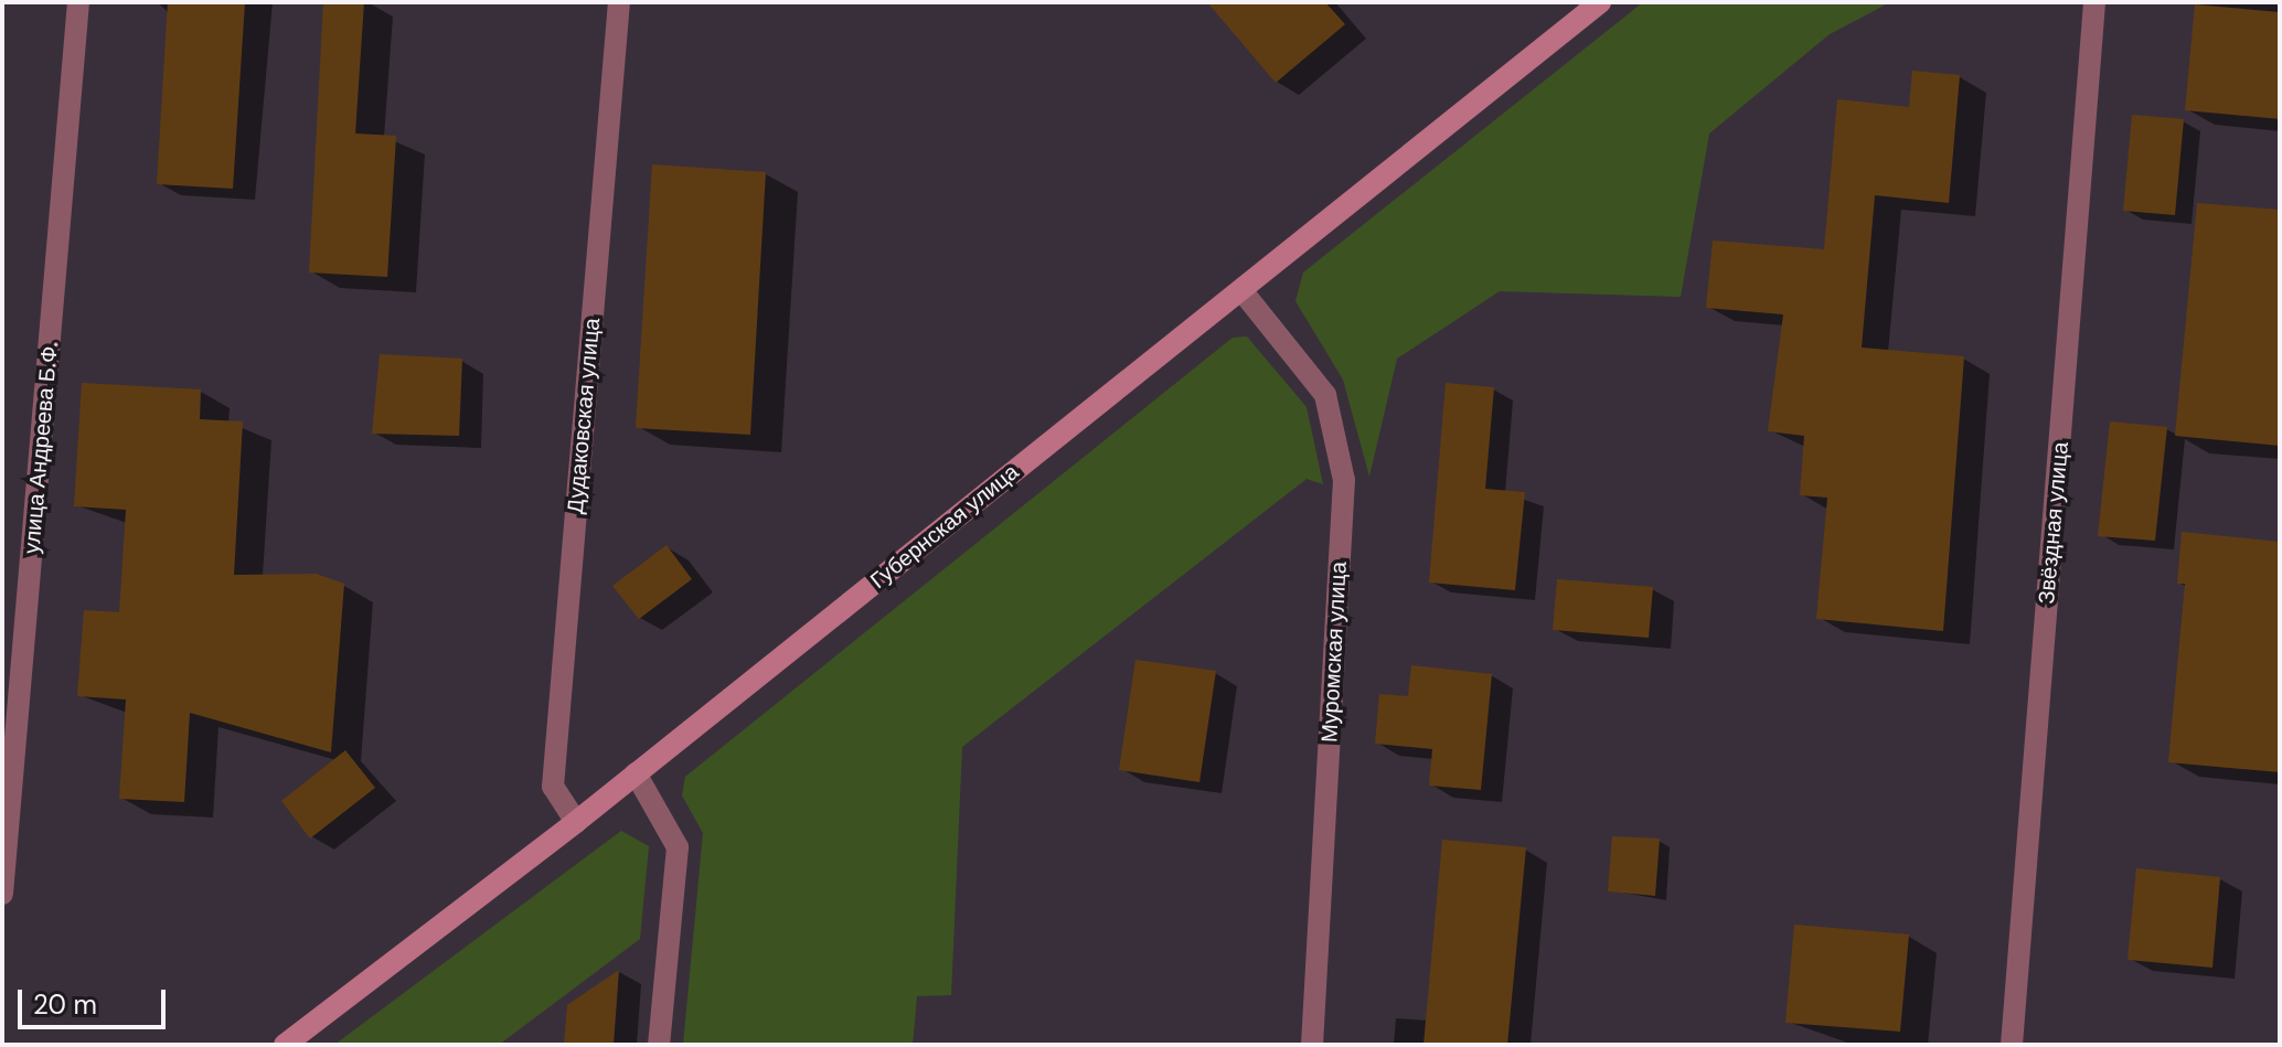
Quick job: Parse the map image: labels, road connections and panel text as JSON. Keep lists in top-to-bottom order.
{
  "streets": {
    "street": [
      "Дудаковская улица",
      "улица Андреева Б.Ф.",
      "Звёздная улица",
      "Губернская улица",
      "Муромская улица"
    ]
  },
  "crossings": [
    ["Дудаковская улица", "Губернская улица"],
    ["Губернская улица", "Муромская улица"]
  ],
  "scale_bar": "20 m"
}
